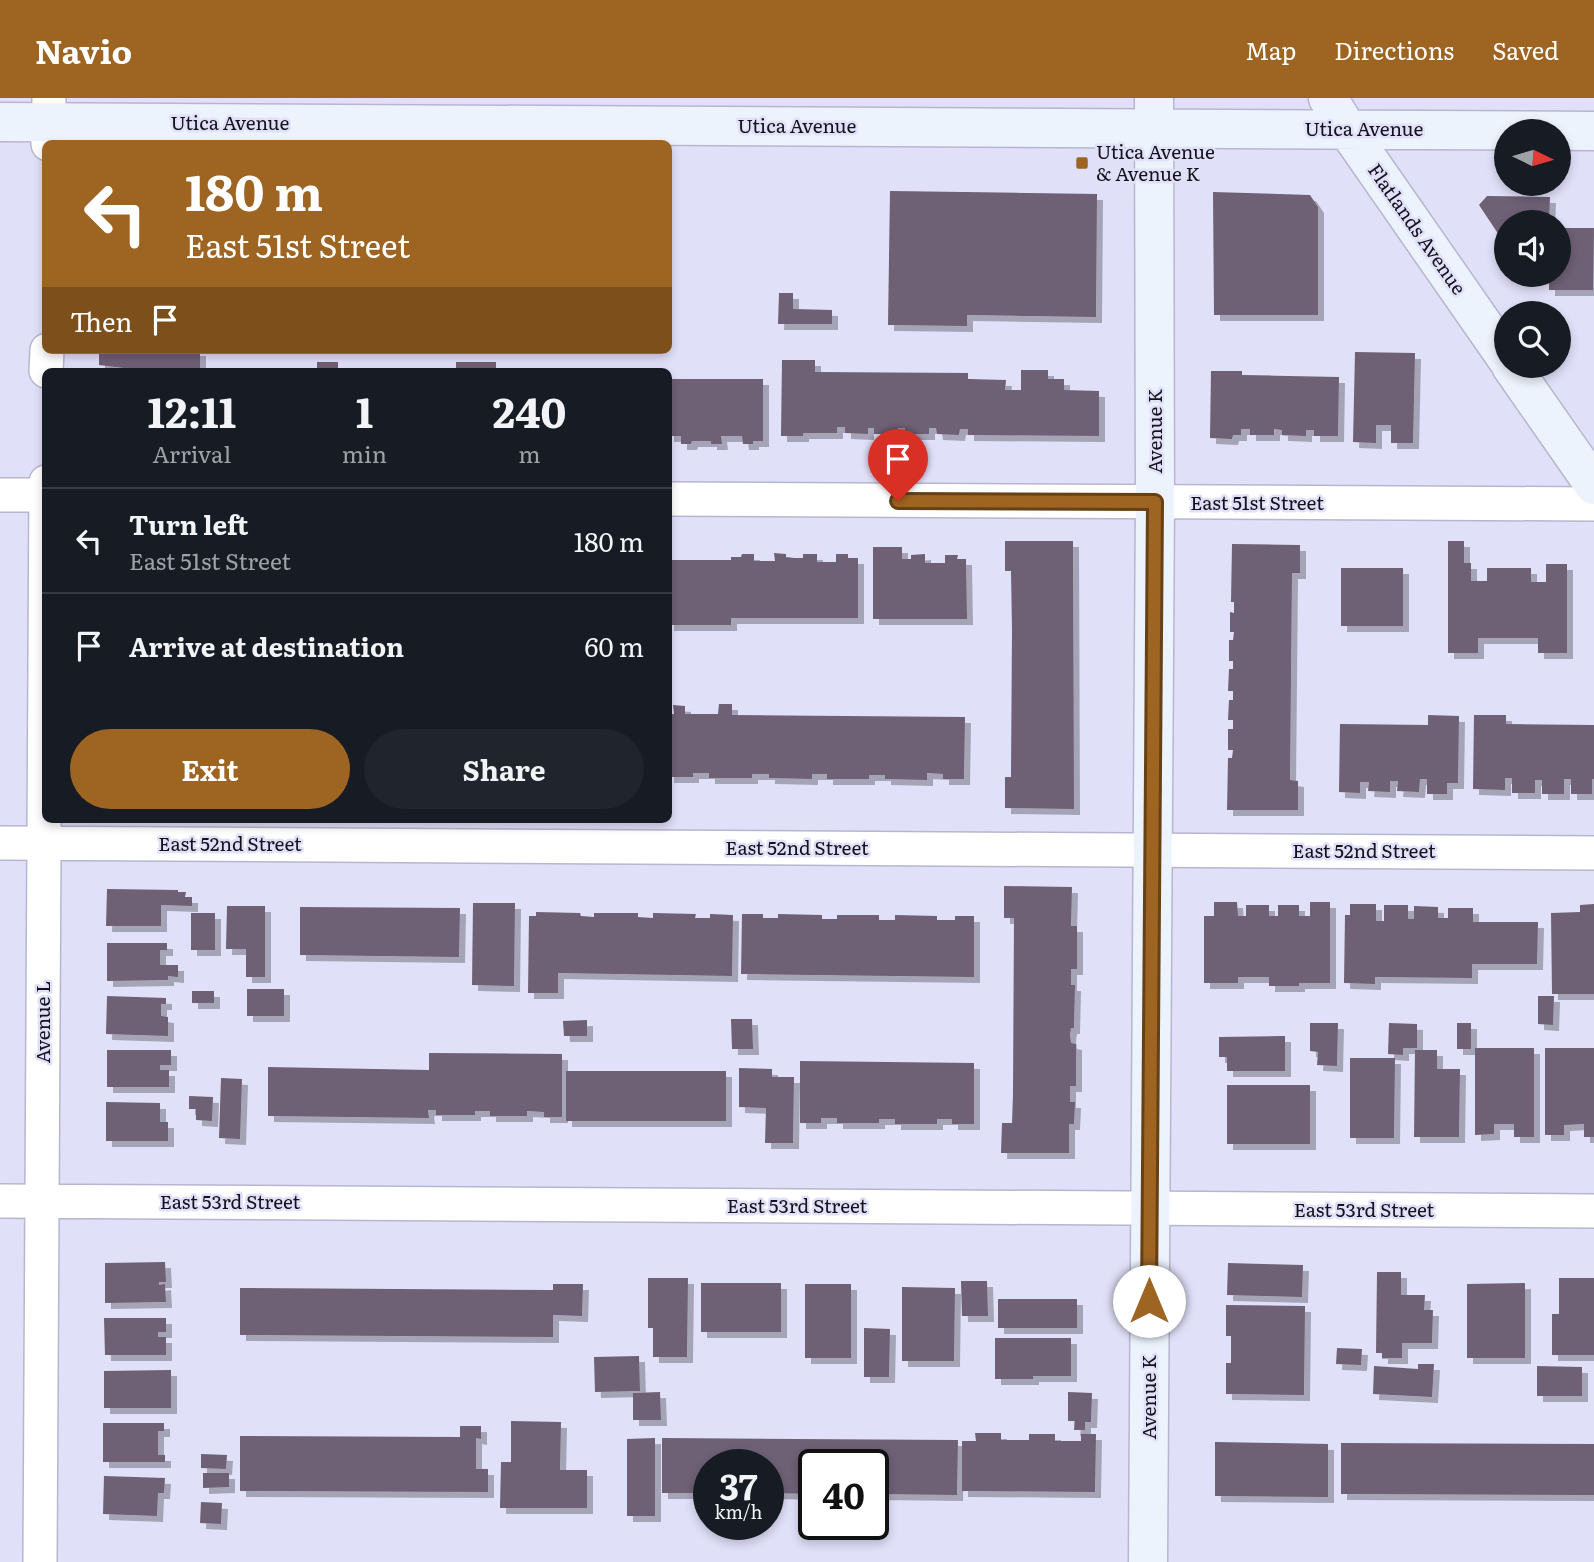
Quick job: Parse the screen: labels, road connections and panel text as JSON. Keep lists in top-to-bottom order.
{
  "streets": {
    "main road": ["Utica Avenue", "Flatlands Avenue", "Avenue K"],
    "street": [
      "East 51st Street",
      "East 52nd Street",
      "Avenue L",
      "East 53rd Street"
    ]
  },
  "crossings": [
    ["Utica Avenue", "Flatlands Avenue"],
    ["Utica Avenue", "Avenue K"],
    ["Avenue K", "East 51st Street"],
    ["Avenue K", "East 52nd Street"],
    ["Avenue K", "East 53rd Street"],
    ["East 52nd Street", "Avenue L"],
    ["Avenue L", "East 53rd Street"]
  ],
  "places": {
    "transit": ["Utica Avenue & Avenue K"]
  },
  "north": "right",
  "page": {
    "header": "Navio",
    "nav": ["Map", "Directions", "Saved"],
    "turn": ["180 m", "East 51st Street"],
    "then": "Then",
    "eta": [
      "12:11",
      "Arrival",
      "1",
      "min",
      "240",
      "m"
    ],
    "list": [
      {
        "name": "Turn left",
        "note": "East 51st Street",
        "value": "180 m"
      },
      {
        "name": "Arrive at destination",
        "value": "60 m"
      }
    ],
    "buttons": ["Exit", "Share"],
    "speed": "37 km/h",
    "limit": "40"
  }
}
